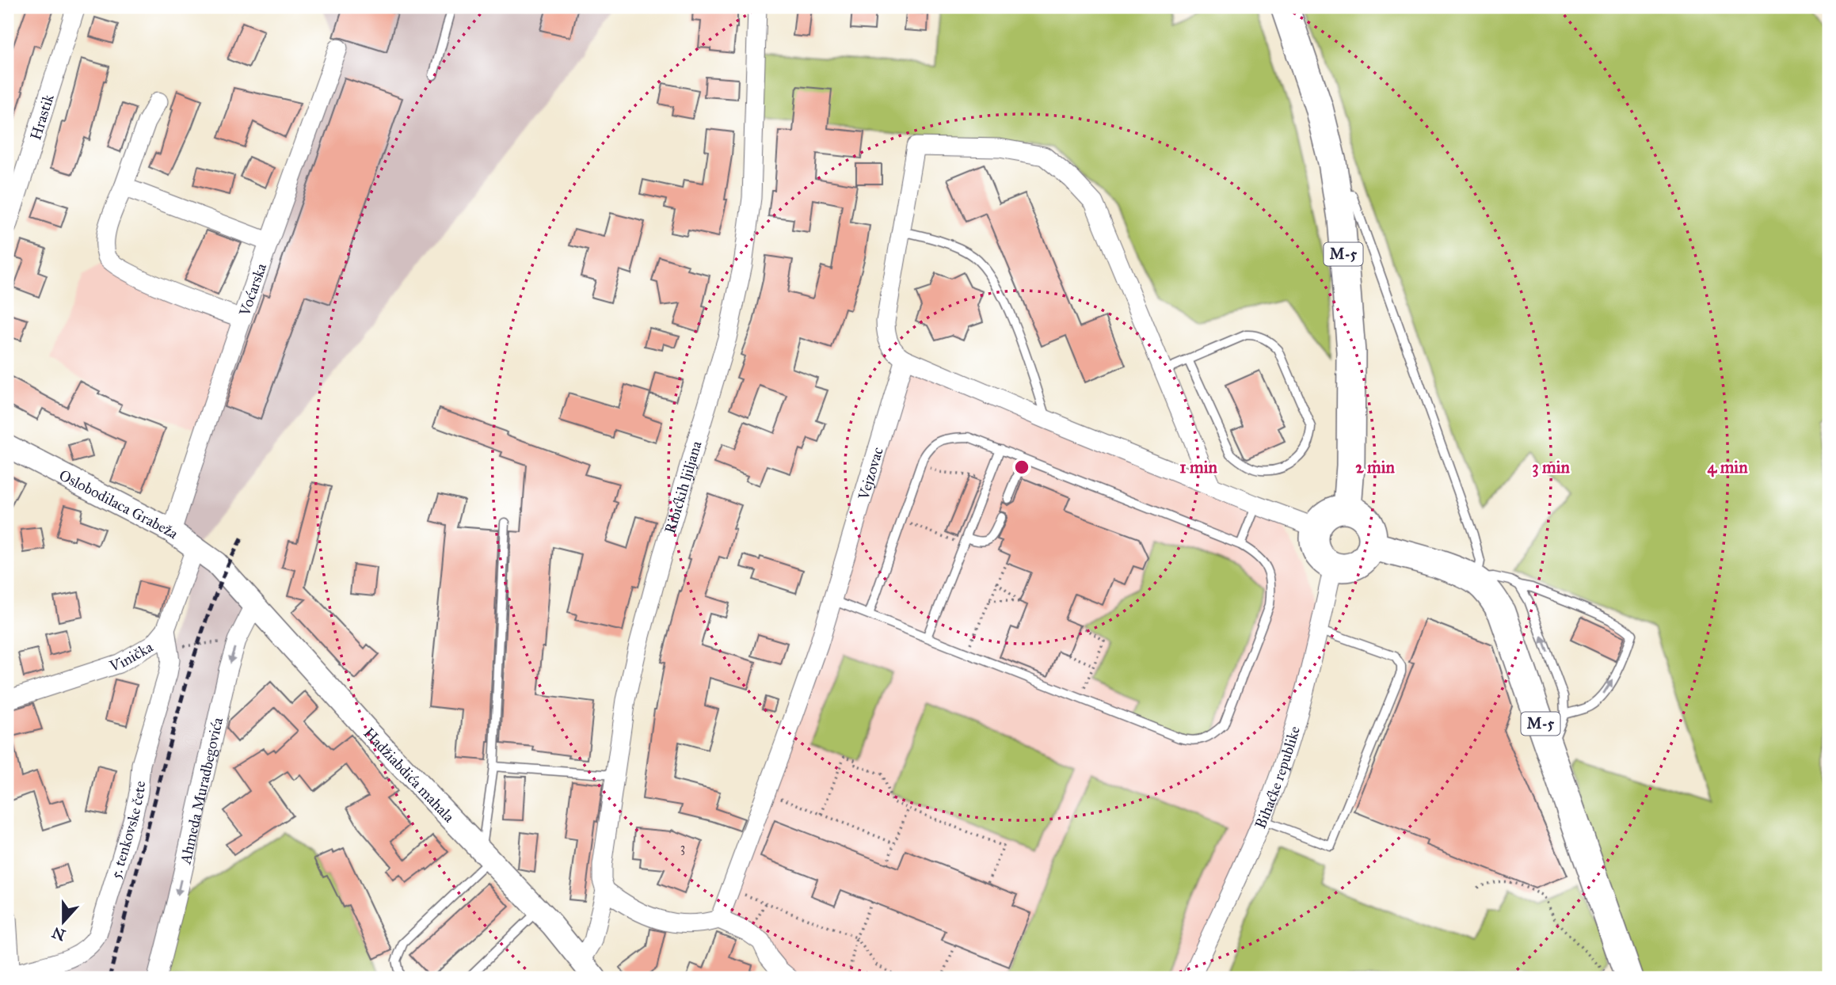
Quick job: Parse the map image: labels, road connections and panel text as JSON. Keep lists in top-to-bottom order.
{
  "streets": {
    "main road": ["M-5"],
    "street": [
      "Hrastik",
      "Voćarska",
      "Vejzovac",
      "Ribićkih ljiljana",
      "Oslobodilaca Grabeža",
      "Vinička",
      "Hadžiabdića mahala",
      "Bihaćke republike",
      "Ahmeda Muradbegovića",
      "5. tenkovske čete"
    ]
  },
  "crossings": [
    ["M-5", "Bihaćke republike"],
    ["Voćarska", "Oslobodilaca Grabeža"],
    ["Ribićkih ljiljana", "Hadžiabdića mahala"],
    ["Oslobodilaca Grabeža", "Vinička"],
    ["Oslobodilaca Grabeža", "Hadžiabdića mahala"],
    ["Vinička", "5. tenkovske čete"],
    ["Hadžiabdića mahala", "Ahmeda Muradbegovića"]
  ],
  "one_way": ["Ahmeda Muradbegovića"],
  "house_numbers": ["3"],
  "north": "bottom",
  "rings": [
    "1 min",
    "2 min",
    "3 min",
    "4 min"
  ]
}
